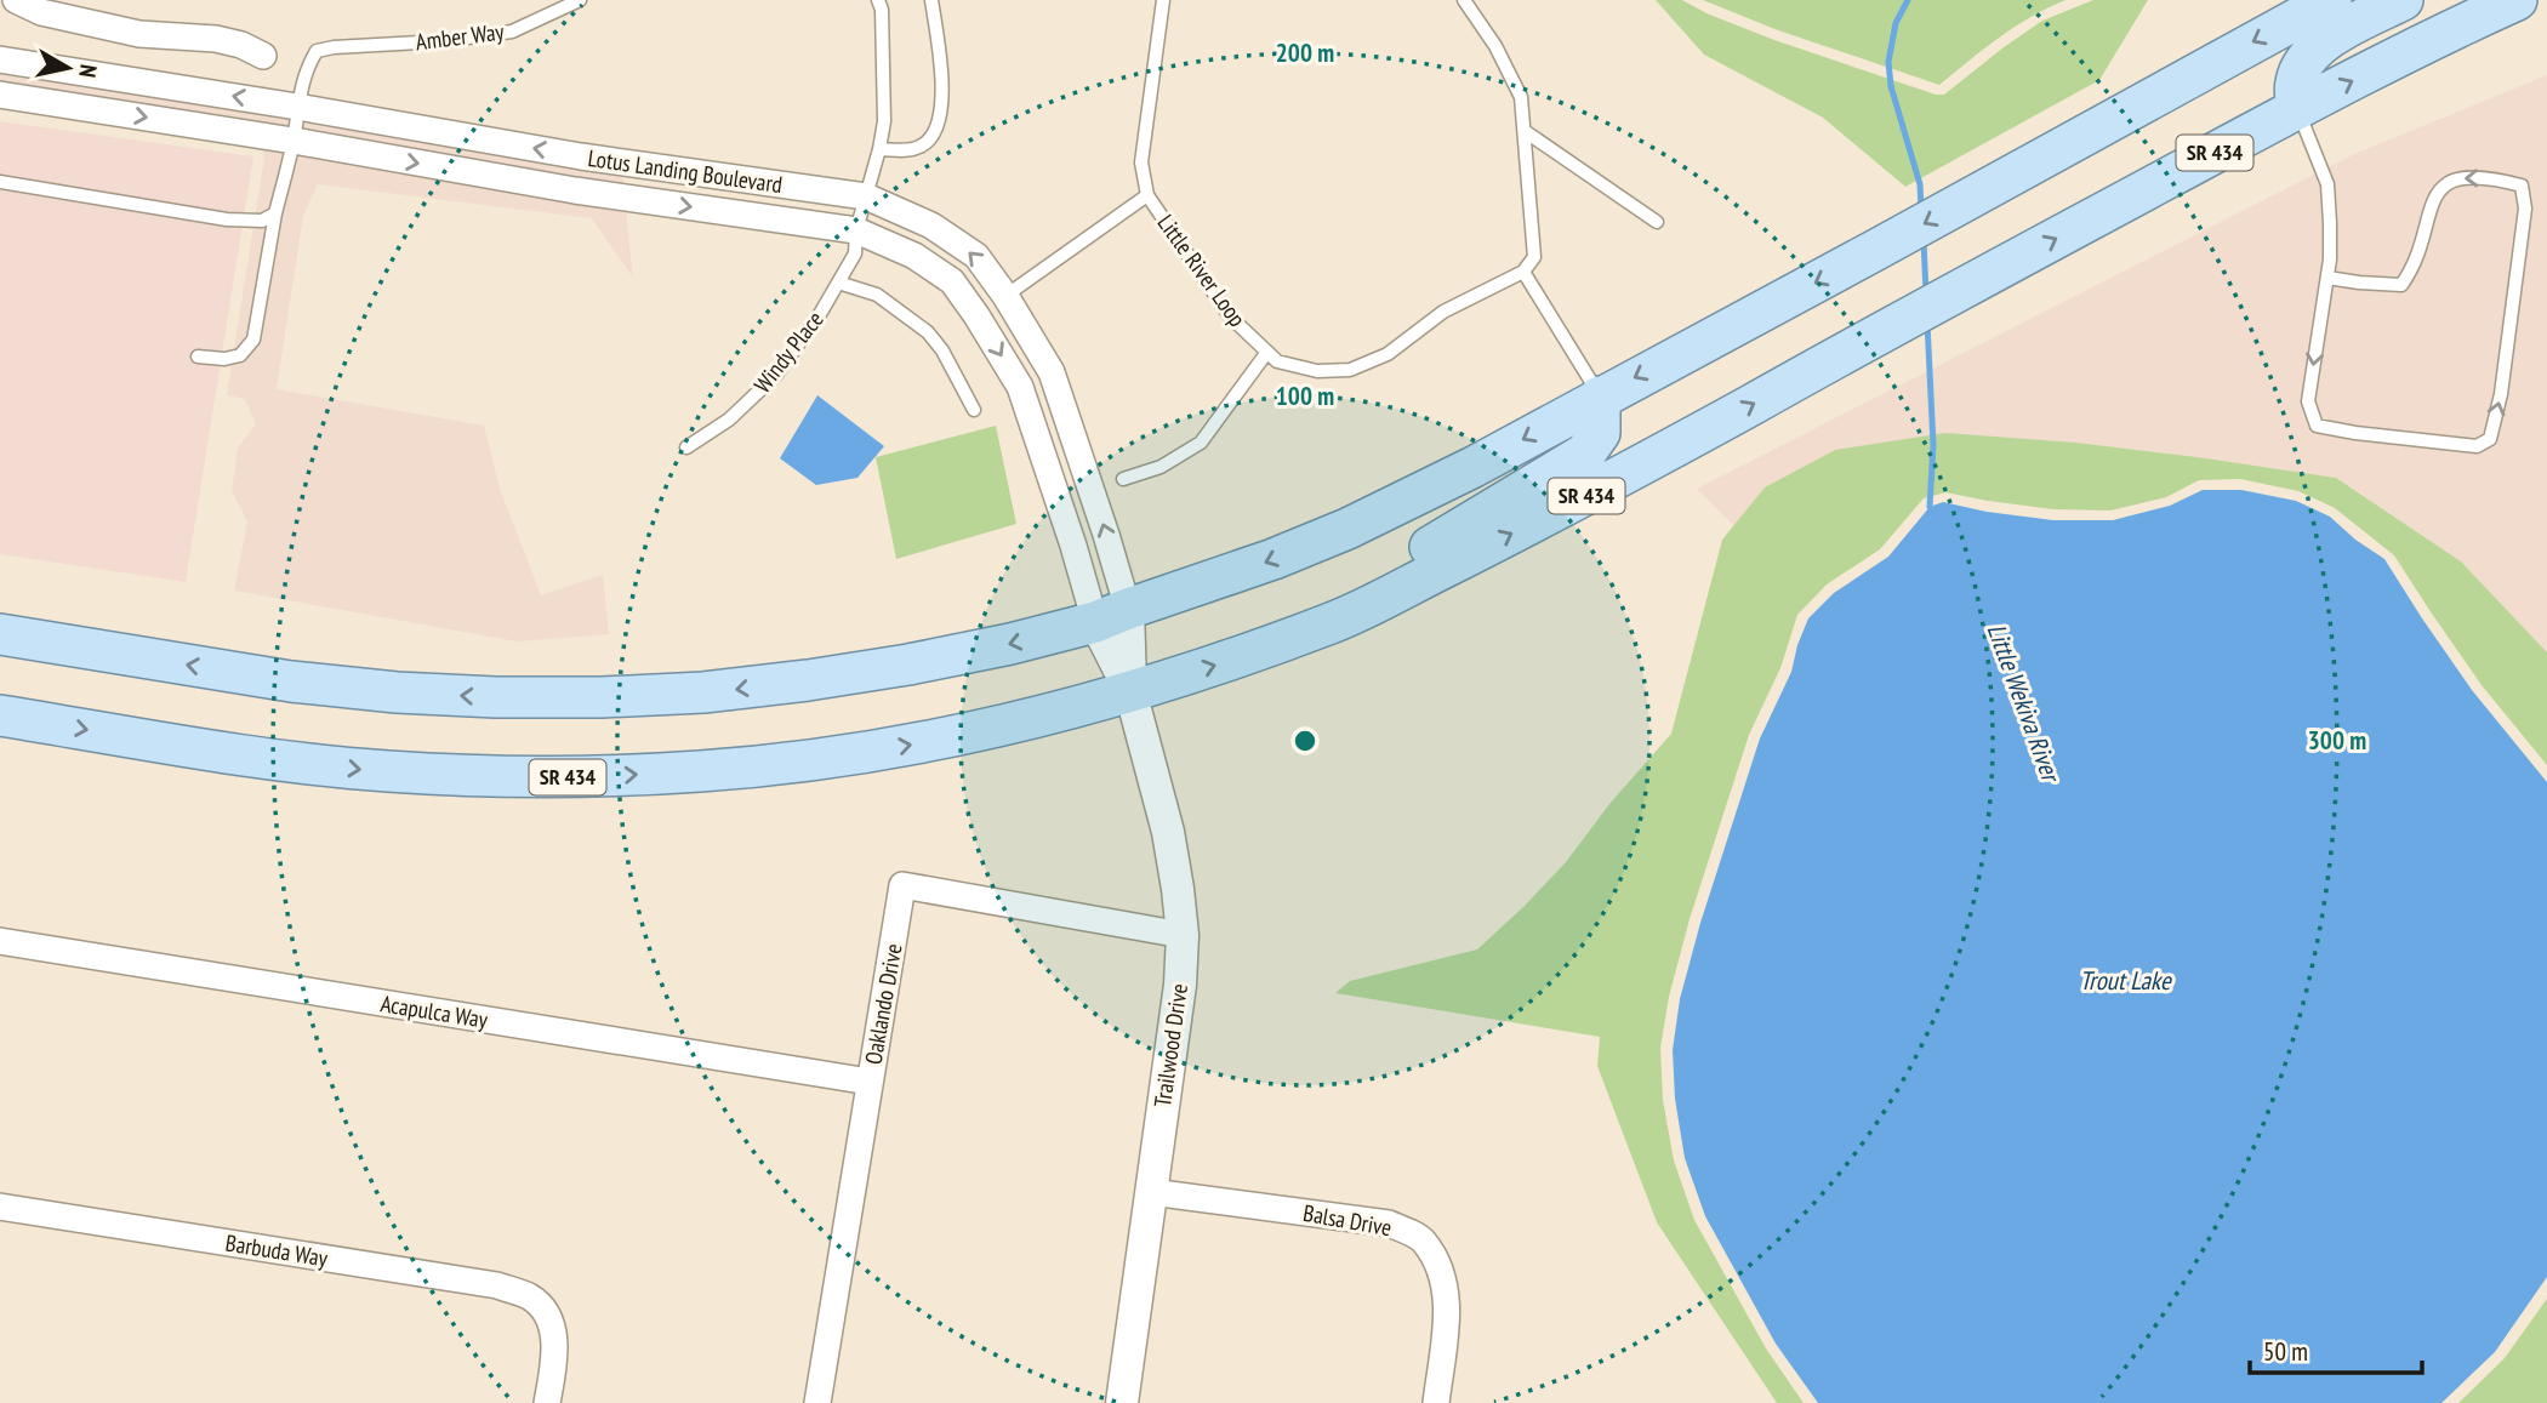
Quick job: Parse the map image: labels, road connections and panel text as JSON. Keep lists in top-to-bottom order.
{
  "streets": {
    "main road": ["SR 434"],
    "street": [
      "Lotus Landing Boulevard",
      "Oaklando Drive",
      "Acapulca Way",
      "Trailwood Drive",
      "Balsa Drive",
      "Barbuda Way"
    ],
    "lane": ["Amber Way", "Little River Loop", "Windy Place"]
  },
  "crossings": [
    ["Amber Way", "Lotus Landing Boulevard"],
    ["SR 434", "Trailwood Drive"],
    ["Lotus Landing Boulevard", "Windy Place"],
    ["Lotus Landing Boulevard", "Trailwood Drive"],
    ["Oaklando Drive", "Acapulca Way"],
    ["Oaklando Drive", "Trailwood Drive"],
    ["Trailwood Drive", "Balsa Drive"]
  ],
  "water": ["Little Wekiva River", "Trout Lake"],
  "scale_bar": "50 m",
  "north": "right",
  "rings": ["200 m", "100 m", "300 m"]
}
